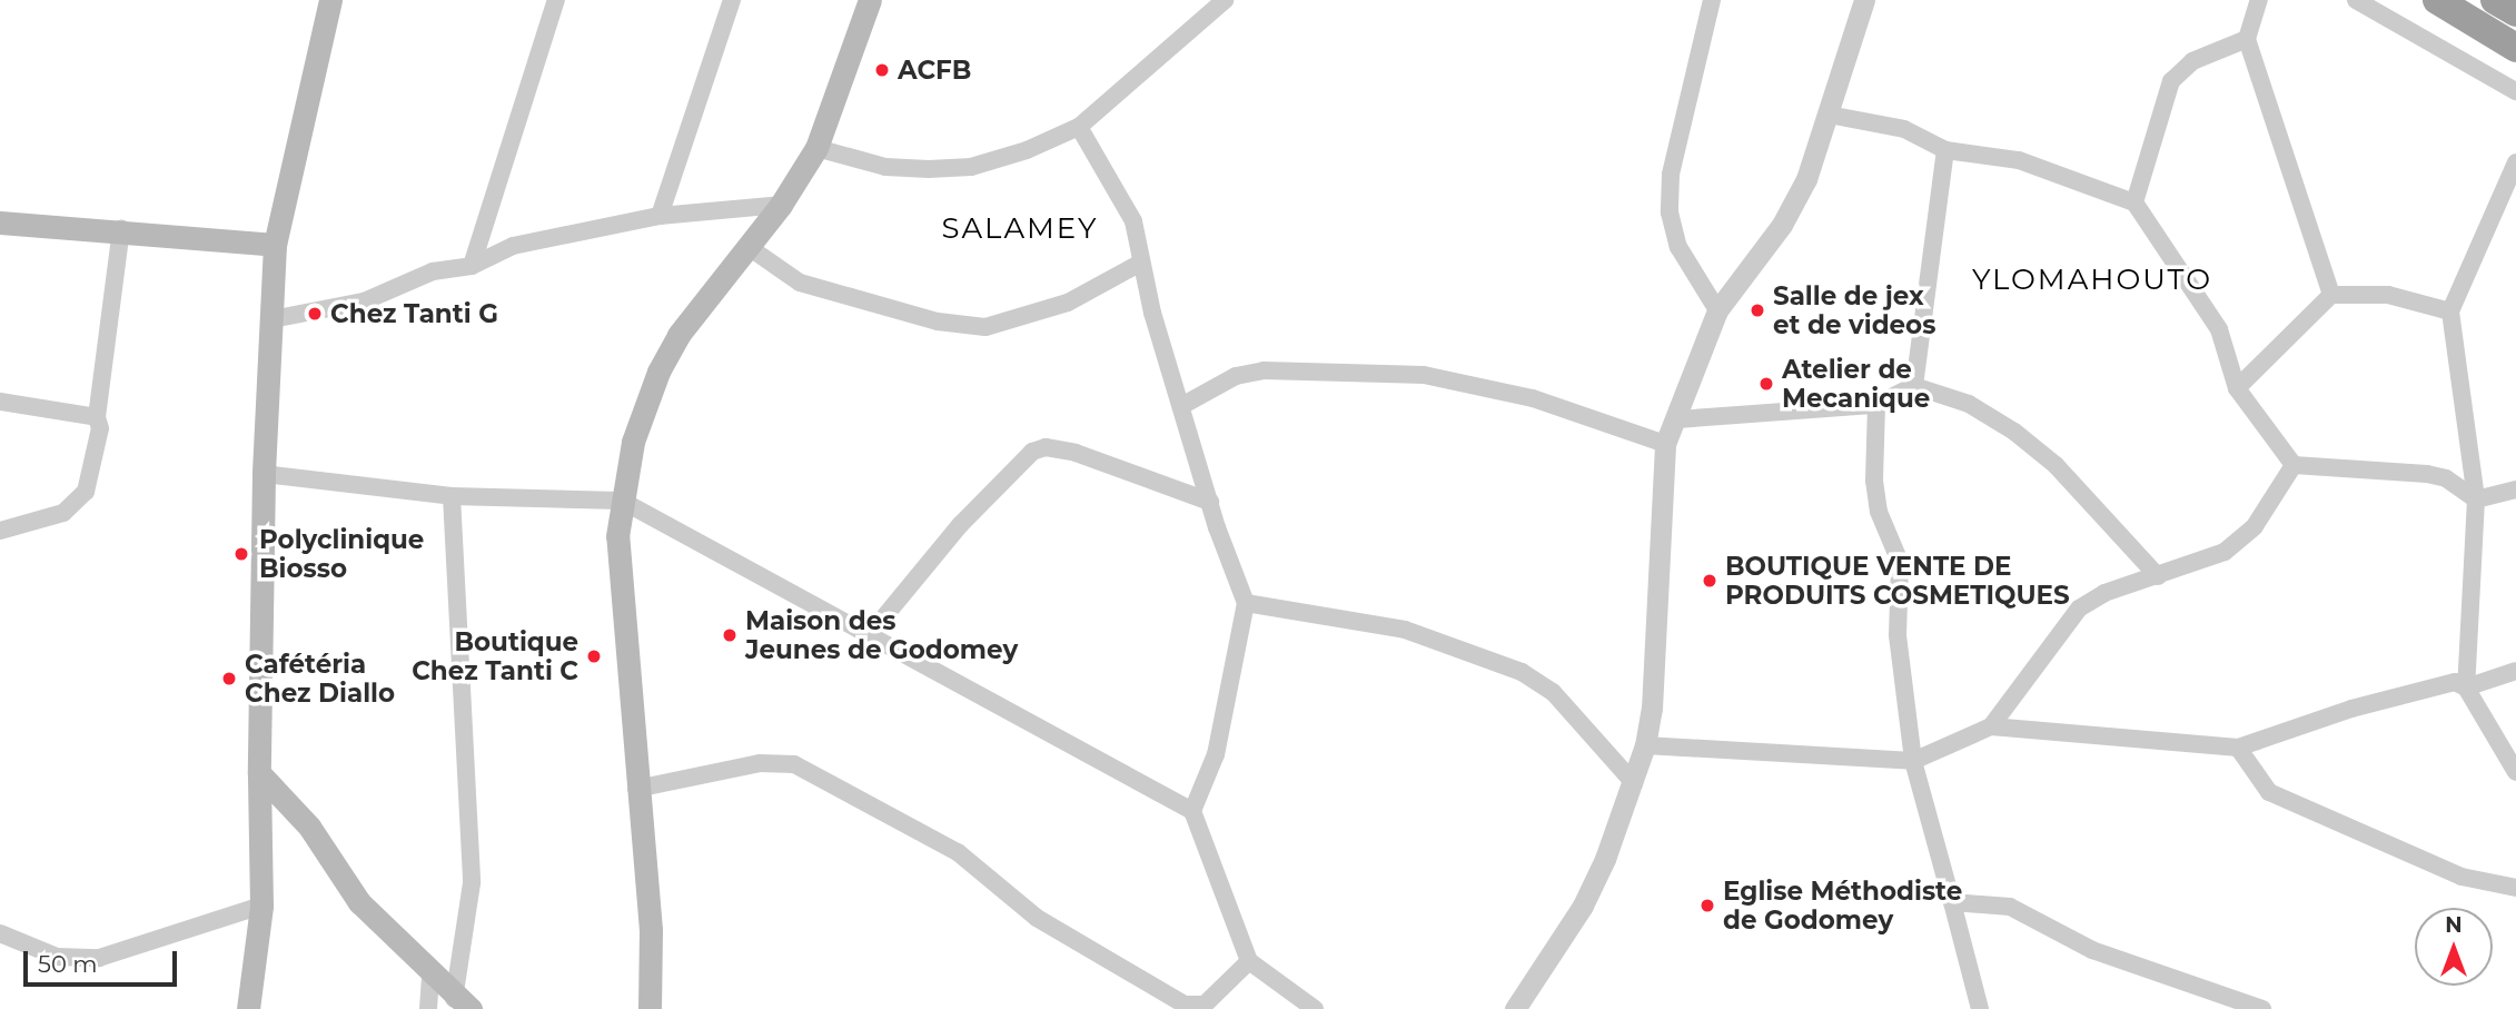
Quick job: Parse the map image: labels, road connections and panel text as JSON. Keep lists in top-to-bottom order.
{
  "districts": ["SALAMEY", "YLOMAHOUTO"],
  "places": [
    "ACFB",
    "Salle de jex et de videos",
    "Chez Tanti G",
    "Atelier de Mecanique",
    "Polyclinique Biosso",
    "BOUTIQUE VENTE DE PRODUITS COSMETIQUES",
    "Maison des Jeunes de Godomey",
    "Boutique Chez Tanti C",
    "Cafétéria Chez Diallo",
    "Eglise Méthodiste de Godomey"
  ],
  "scale_bar": "50 m",
  "north": "top"
}
